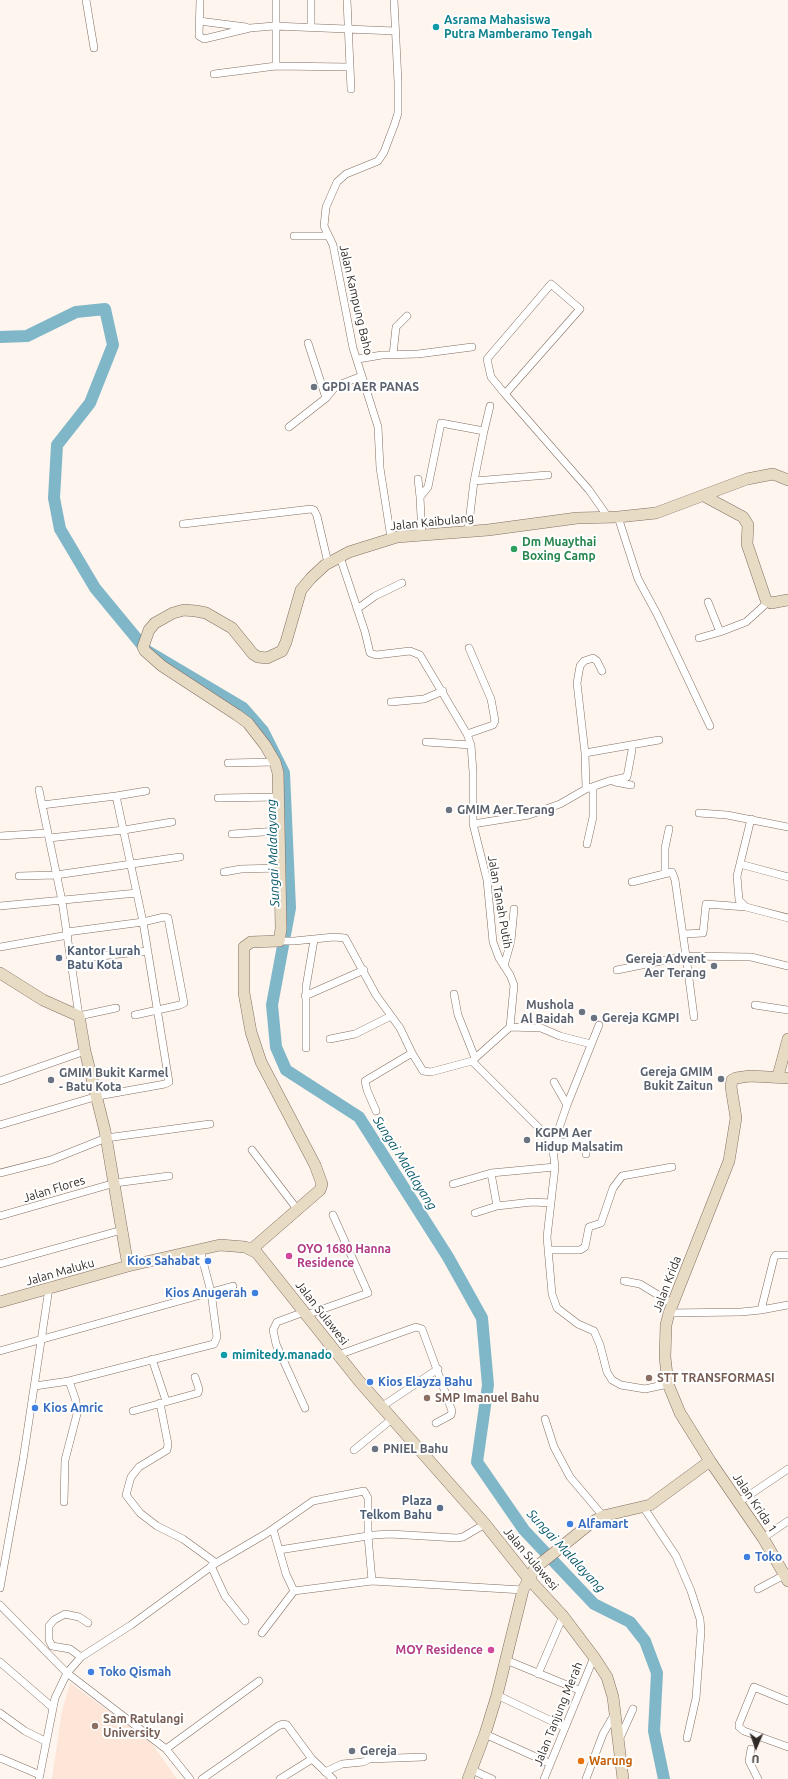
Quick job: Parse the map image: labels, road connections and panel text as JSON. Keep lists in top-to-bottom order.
{
  "streets": {
    "street": [
      "Jalan Kampung Baho",
      "Jalan Kaibulang",
      "Jalan Tanah Putih",
      "Jalan Flores",
      "Jalan Maluku",
      "Jalan Krida",
      "Jalan Sulawesi",
      "Jalan Krida 1",
      "Jalan Tanjung Merah"
    ]
  },
  "crossings": [
    ["Jalan Kampung Baho", "Jalan Kaibulang"],
    ["Jalan Krida", "Jalan Krida 1"],
    ["Jalan Sulawesi", "Jalan Tanjung Merah"]
  ],
  "water": ["Sungai Malalayang"],
  "places": [
    "Asrama Mahasiswa Putra Mamberamo Tengah",
    "GPDI AER PANAS",
    "Dm Muaythai Boxing Camp",
    "GMIM Aer Terang",
    "Kantor Lurah Batu Kota",
    "Gereja Advent Aer Terang",
    "Mushola Al Baidah",
    "Gereja KGMPI",
    "Gereja GMIM Bukit Zaitun",
    "GMIM Bukit Karmel - Batu Kota",
    "KGPM Aer Hidup Malsatim",
    "OYO 1680 Hanna Residence",
    "Kios Sahabat",
    "Kios Anugerah",
    "mimitedy.manado",
    "STT TRANSFORMASI",
    "Kios Elayza Bahu",
    "SMP Imanuel Bahu",
    "Kios Amric",
    "PNIEL Bahu",
    "Plaza Telkom Bahu",
    "Alfamart",
    "Toko",
    "MOY Residence",
    "Toko Qismah",
    "Sam Ratulangi University",
    "Gereja",
    "Warung"
  ],
  "north": "bottom"
}
